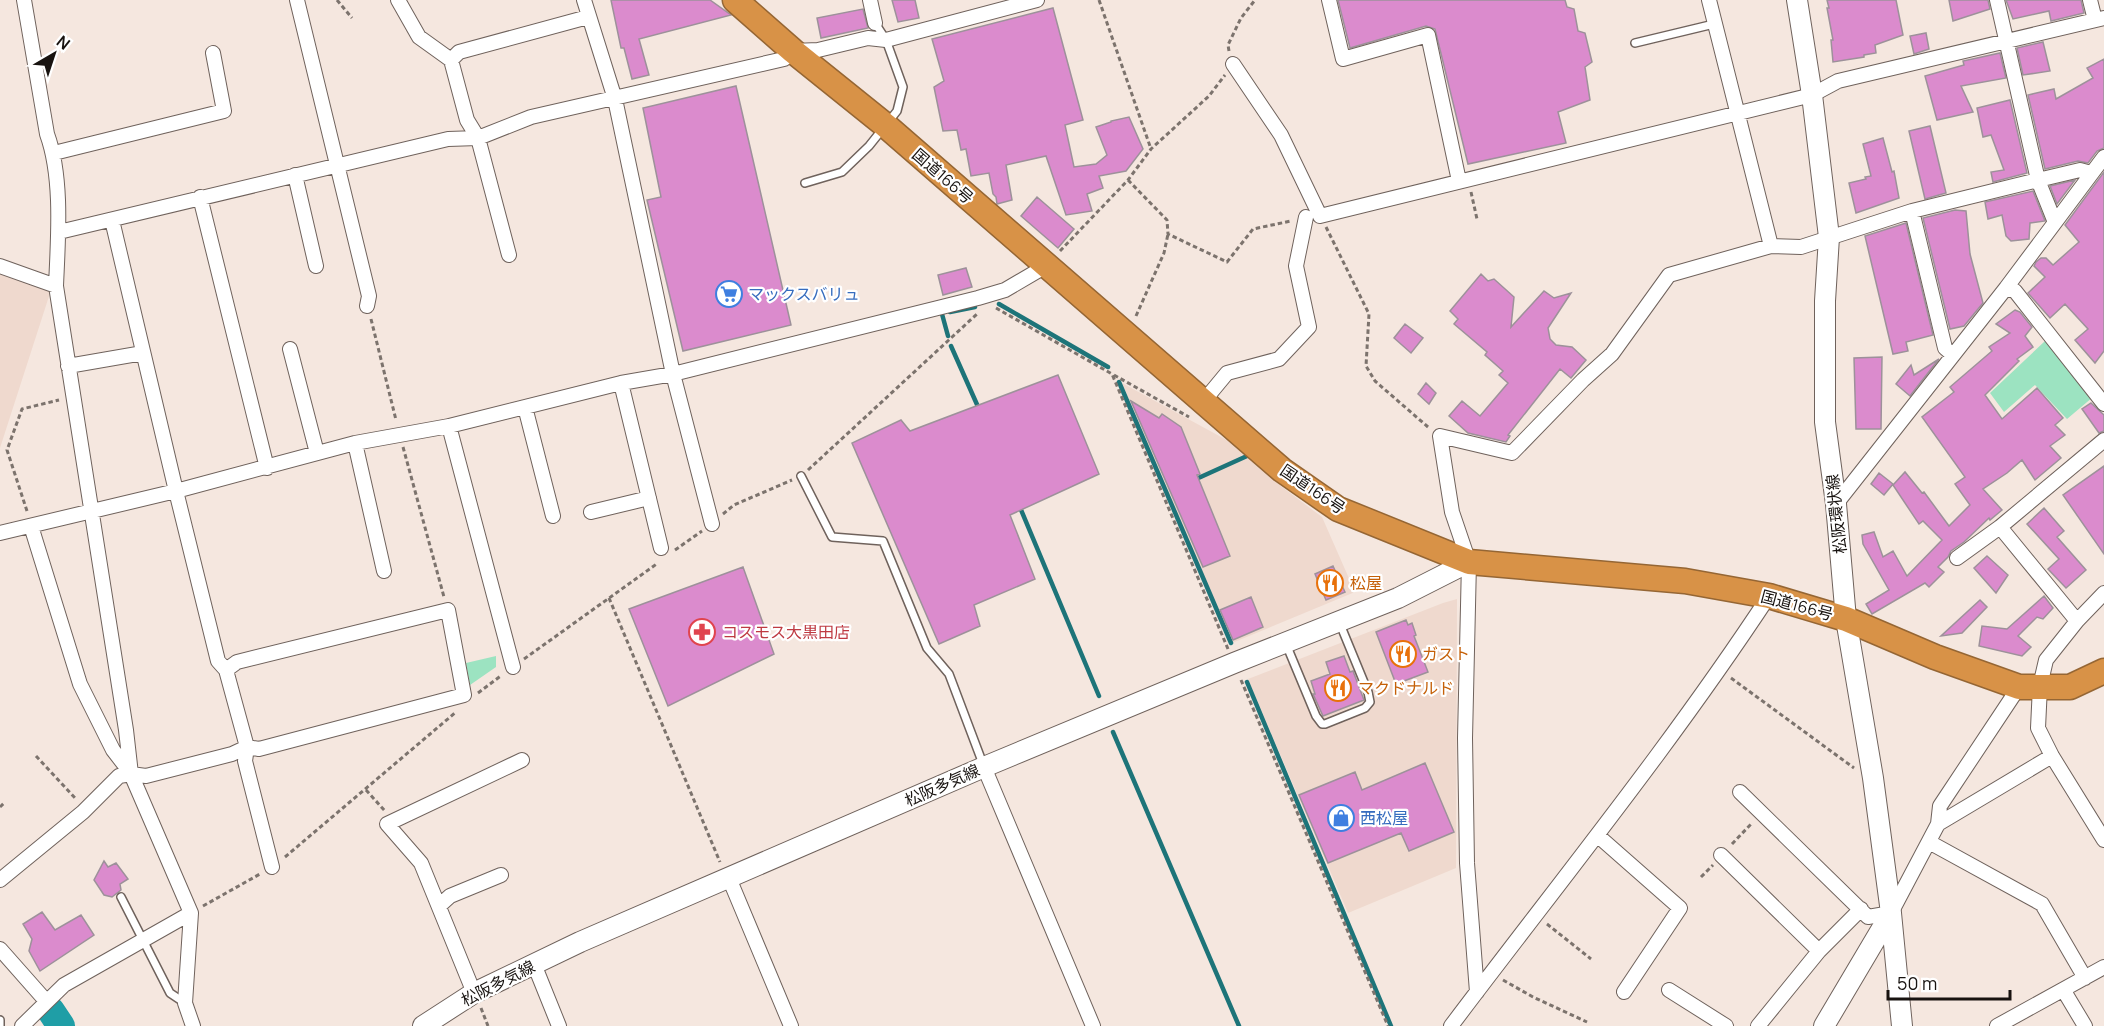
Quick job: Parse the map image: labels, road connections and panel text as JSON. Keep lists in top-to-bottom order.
{
  "streets": {
    "highway": ["国道166号"],
    "main road": ["松阪環状線", "松阪多気線"]
  },
  "crossings": [
    ["国道166号", "松阪環状線"],
    ["国道166号", "松阪多気線"]
  ],
  "places": {
    "supermarket": ["マックスバリュ"],
    "restaurant": ["松屋", "ガスト", "マクドナルド"],
    "pharmacy": ["コスモス大黒田店"],
    "shop": ["西松屋"]
  },
  "scale_bar": "50 m",
  "north": "top right"
}
